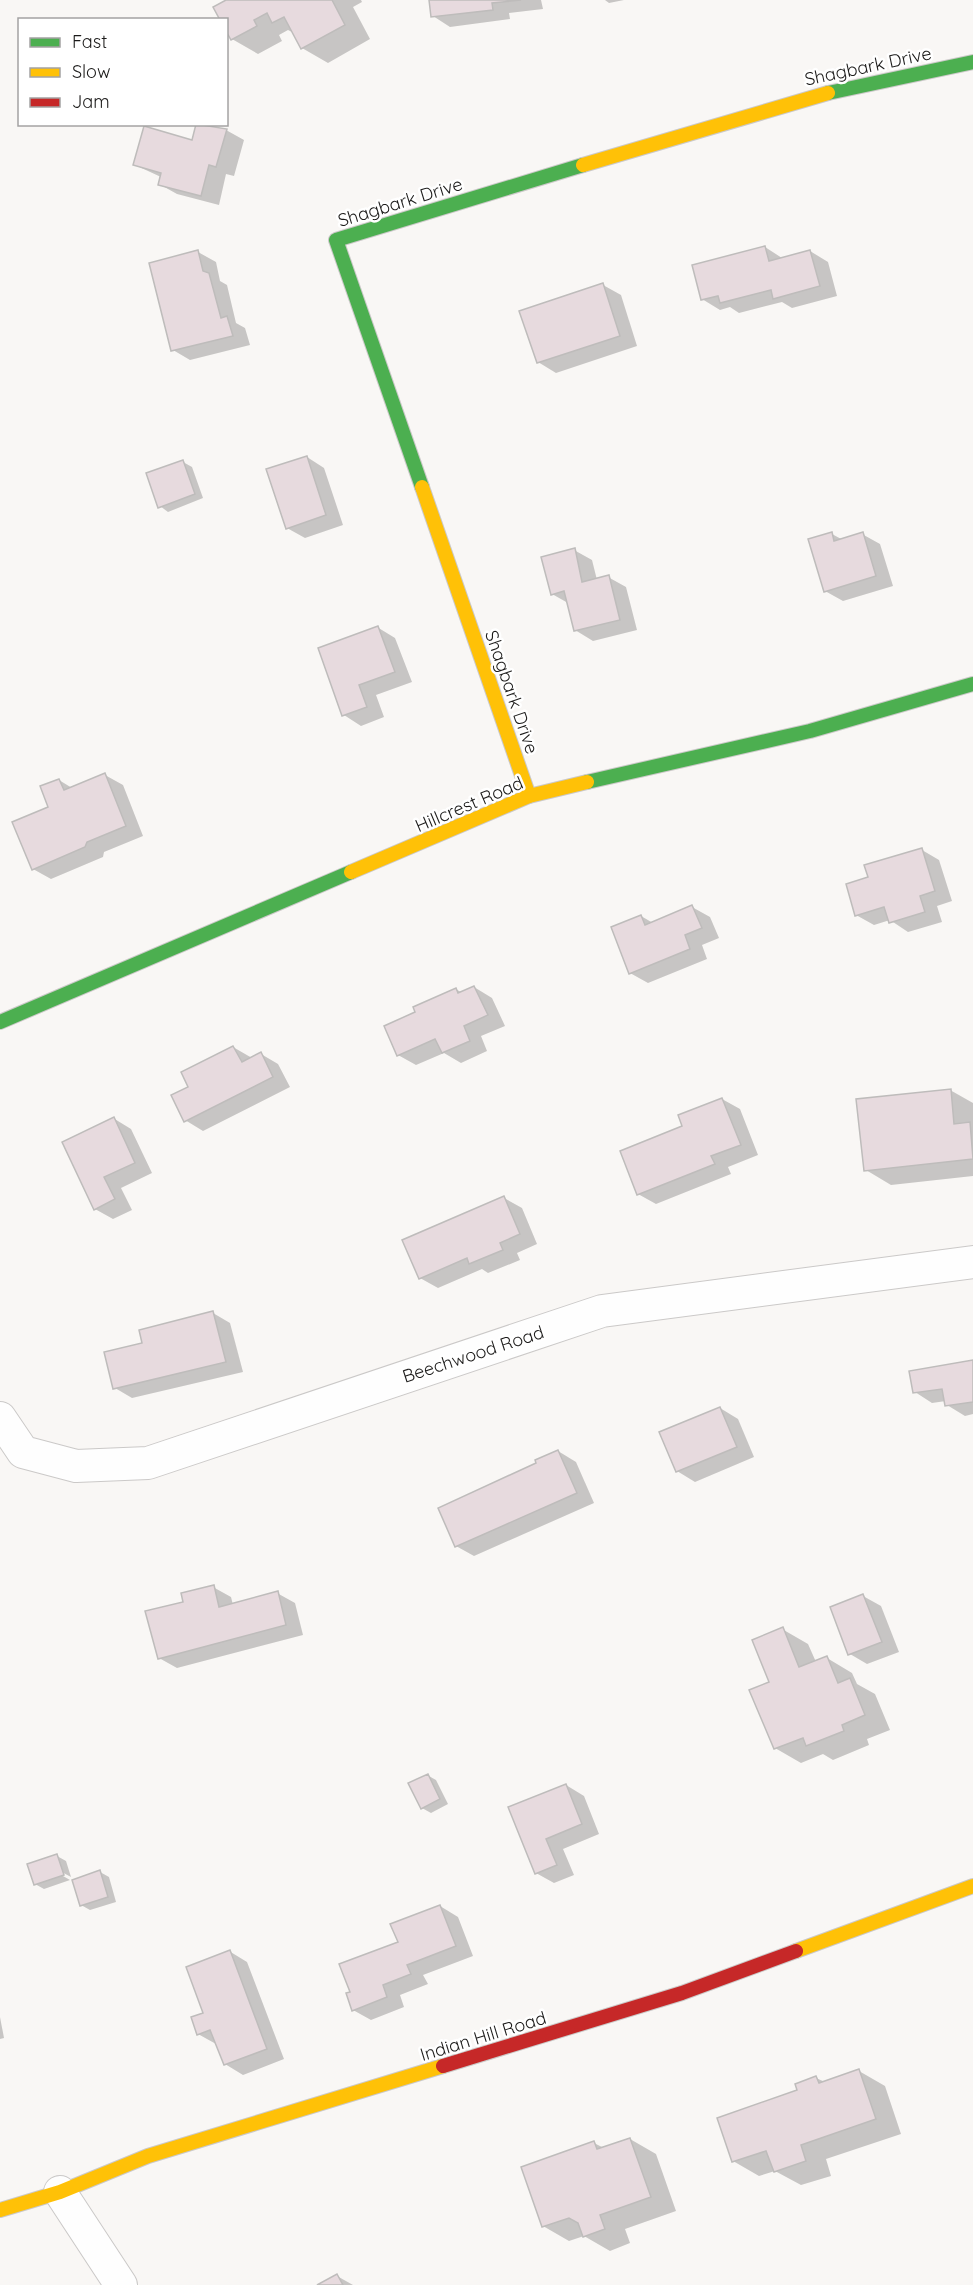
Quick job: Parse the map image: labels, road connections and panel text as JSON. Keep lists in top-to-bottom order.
{
  "streets": {
    "street": [
      "Shagbark Drive",
      "Hillcrest Road",
      "Beechwood Road",
      "Indian Hill Road"
    ]
  },
  "crossings": [
    ["Shagbark Drive", "Hillcrest Road"]
  ],
  "legend": ["Fast", "Slow", "Jam"]
}
